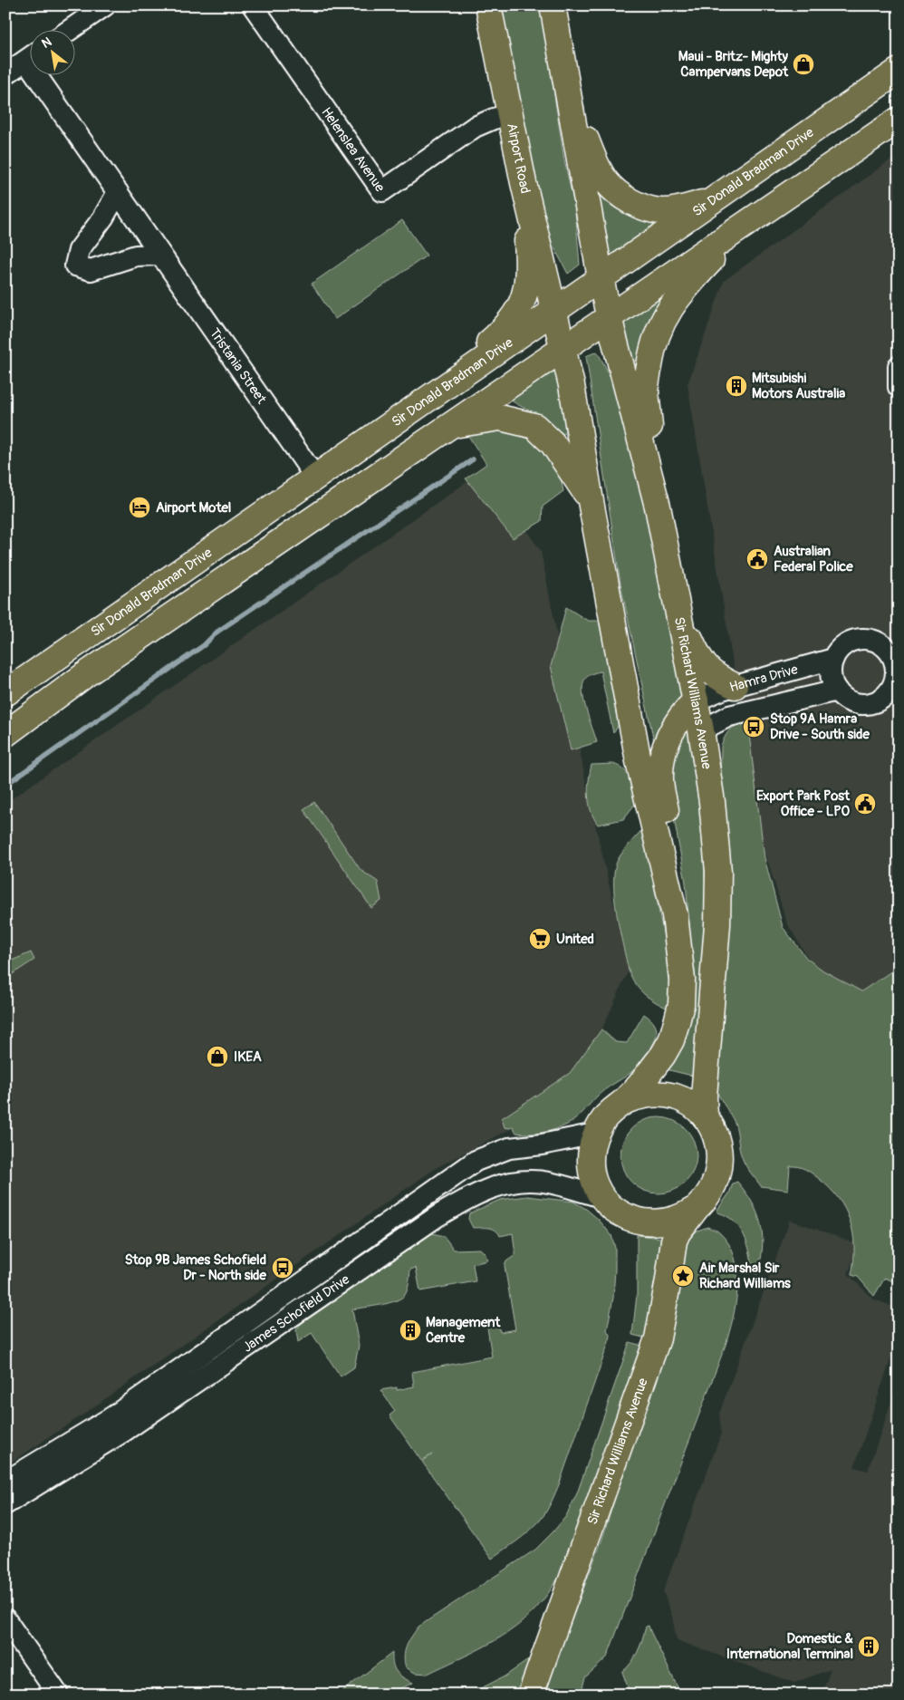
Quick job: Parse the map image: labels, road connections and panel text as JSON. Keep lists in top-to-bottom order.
{
  "streets": {
    "main road": ["Airport Road", "Sir Donald Bradman Drive", "Sir Richard Williams Avenue"],
    "street": [
      "Helenslea Avenue",
      "Tristania Street",
      "Hamra Drive",
      "James Schofield Drive"
    ]
  },
  "crossings": [
    ["Helenslea Avenue", "Airport Road"],
    ["Airport Road", "Sir Donald Bradman Drive"],
    ["Sir Donald Bradman Drive", "Tristania Street"],
    ["Sir Donald Bradman Drive", "Sir Richard Williams Avenue"],
    ["Hamra Drive", "Sir Richard Williams Avenue"],
    ["Sir Richard Williams Avenue", "James Schofield Drive"]
  ],
  "places": {
    "shop": ["Maui - Britz- Mighty Campervans Depot", "IKEA"],
    "building": ["Mitsubishi Motors Australia", "Management Centre", "Domestic & International Terminal"],
    "hotel": ["Airport Motel"],
    "public building": ["Australian Federal Police", "Export Park Post Office - LPO"],
    "bus stop": ["Stop 9A Hamra Drive - South side", "Stop 9B James Schofield Dr - North side"],
    "supermarket": ["United"],
    "place": ["Air Marshal Sir Richard Williams"]
  },
  "north": "top left"
}
